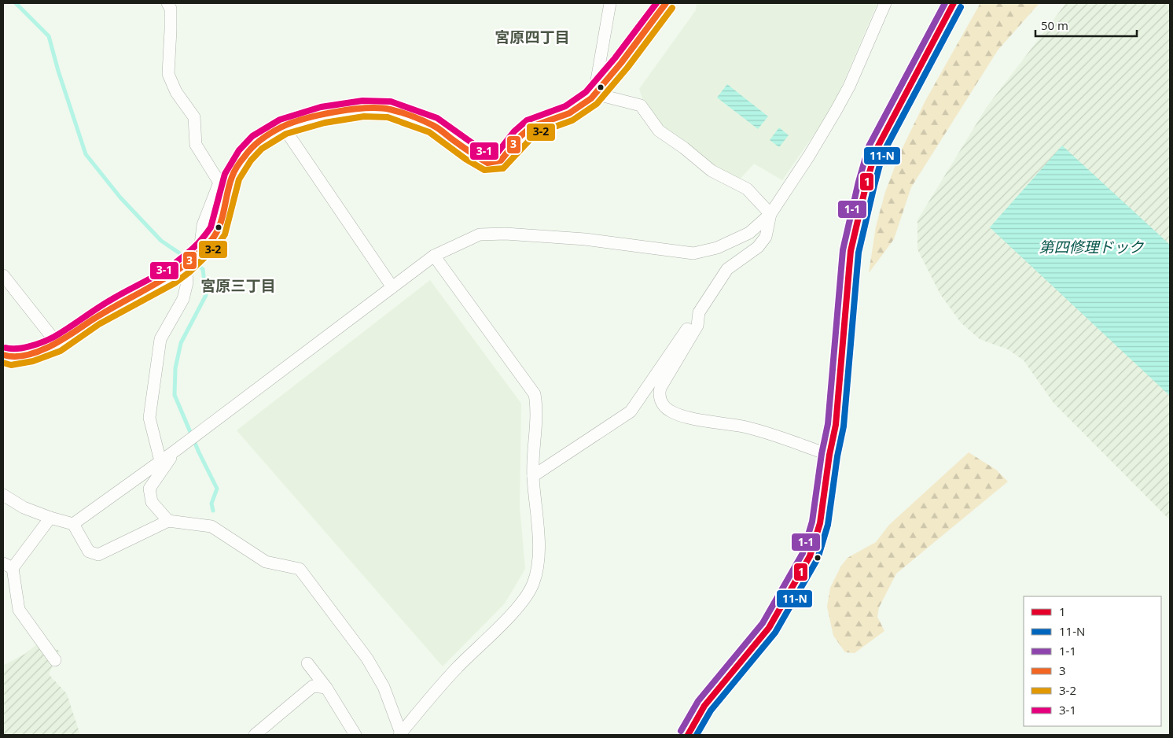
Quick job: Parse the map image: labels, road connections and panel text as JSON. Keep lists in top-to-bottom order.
{
  "districts": ["宮原四丁目", "宮原三丁目"],
  "water": ["第四修理ドック"],
  "lines": [
    "transit line 1",
    "transit line 1-1",
    "transit line 3",
    "transit line 3-1",
    "transit line 11-N",
    "transit line 3-2"
  ],
  "legend": [
    "1",
    "11-N",
    "1-1",
    "3",
    "3-2",
    "3-1"
  ],
  "scale_bar": "50 m"
}
